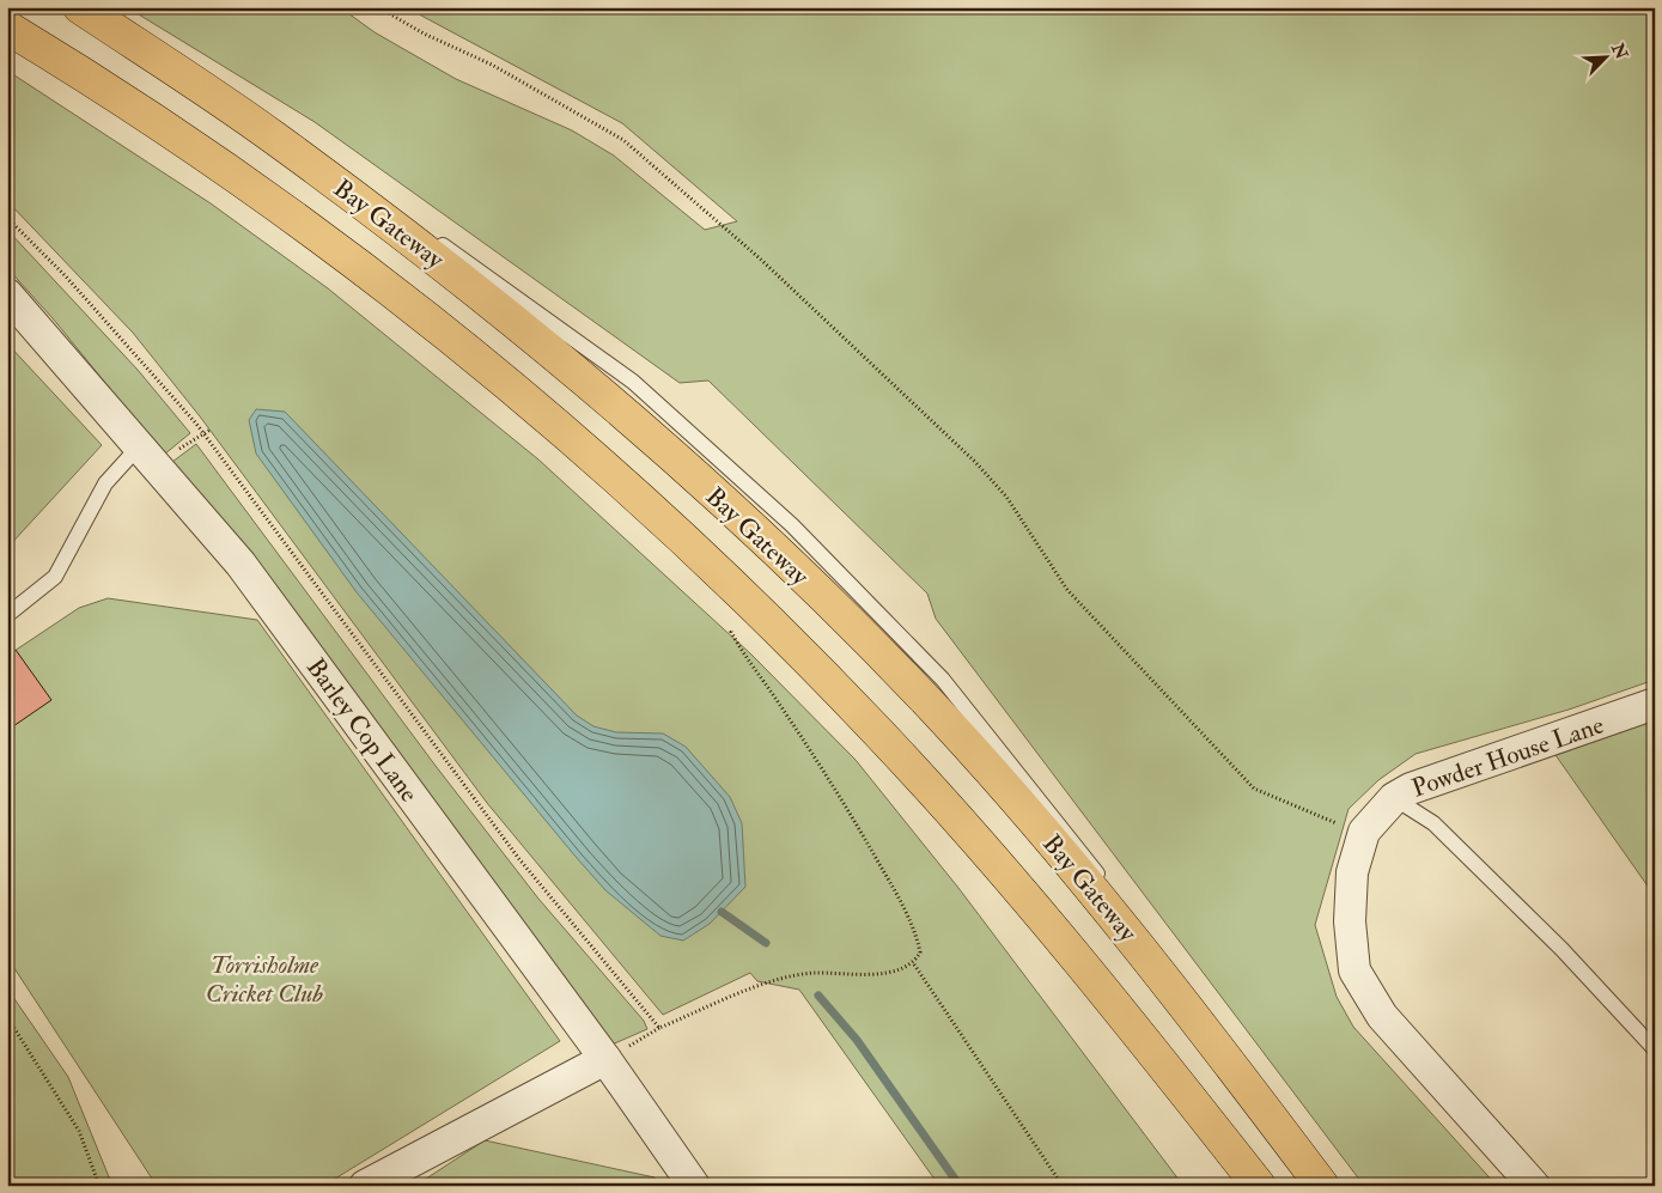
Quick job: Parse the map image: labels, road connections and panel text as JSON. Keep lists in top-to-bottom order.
{
  "streets": {
    "highway": ["Bay Gateway"],
    "street": ["Barley Cop Lane", "Powder House Lane"]
  },
  "parks": ["Torrisholme Cricket Club"],
  "north": "top right"
}
